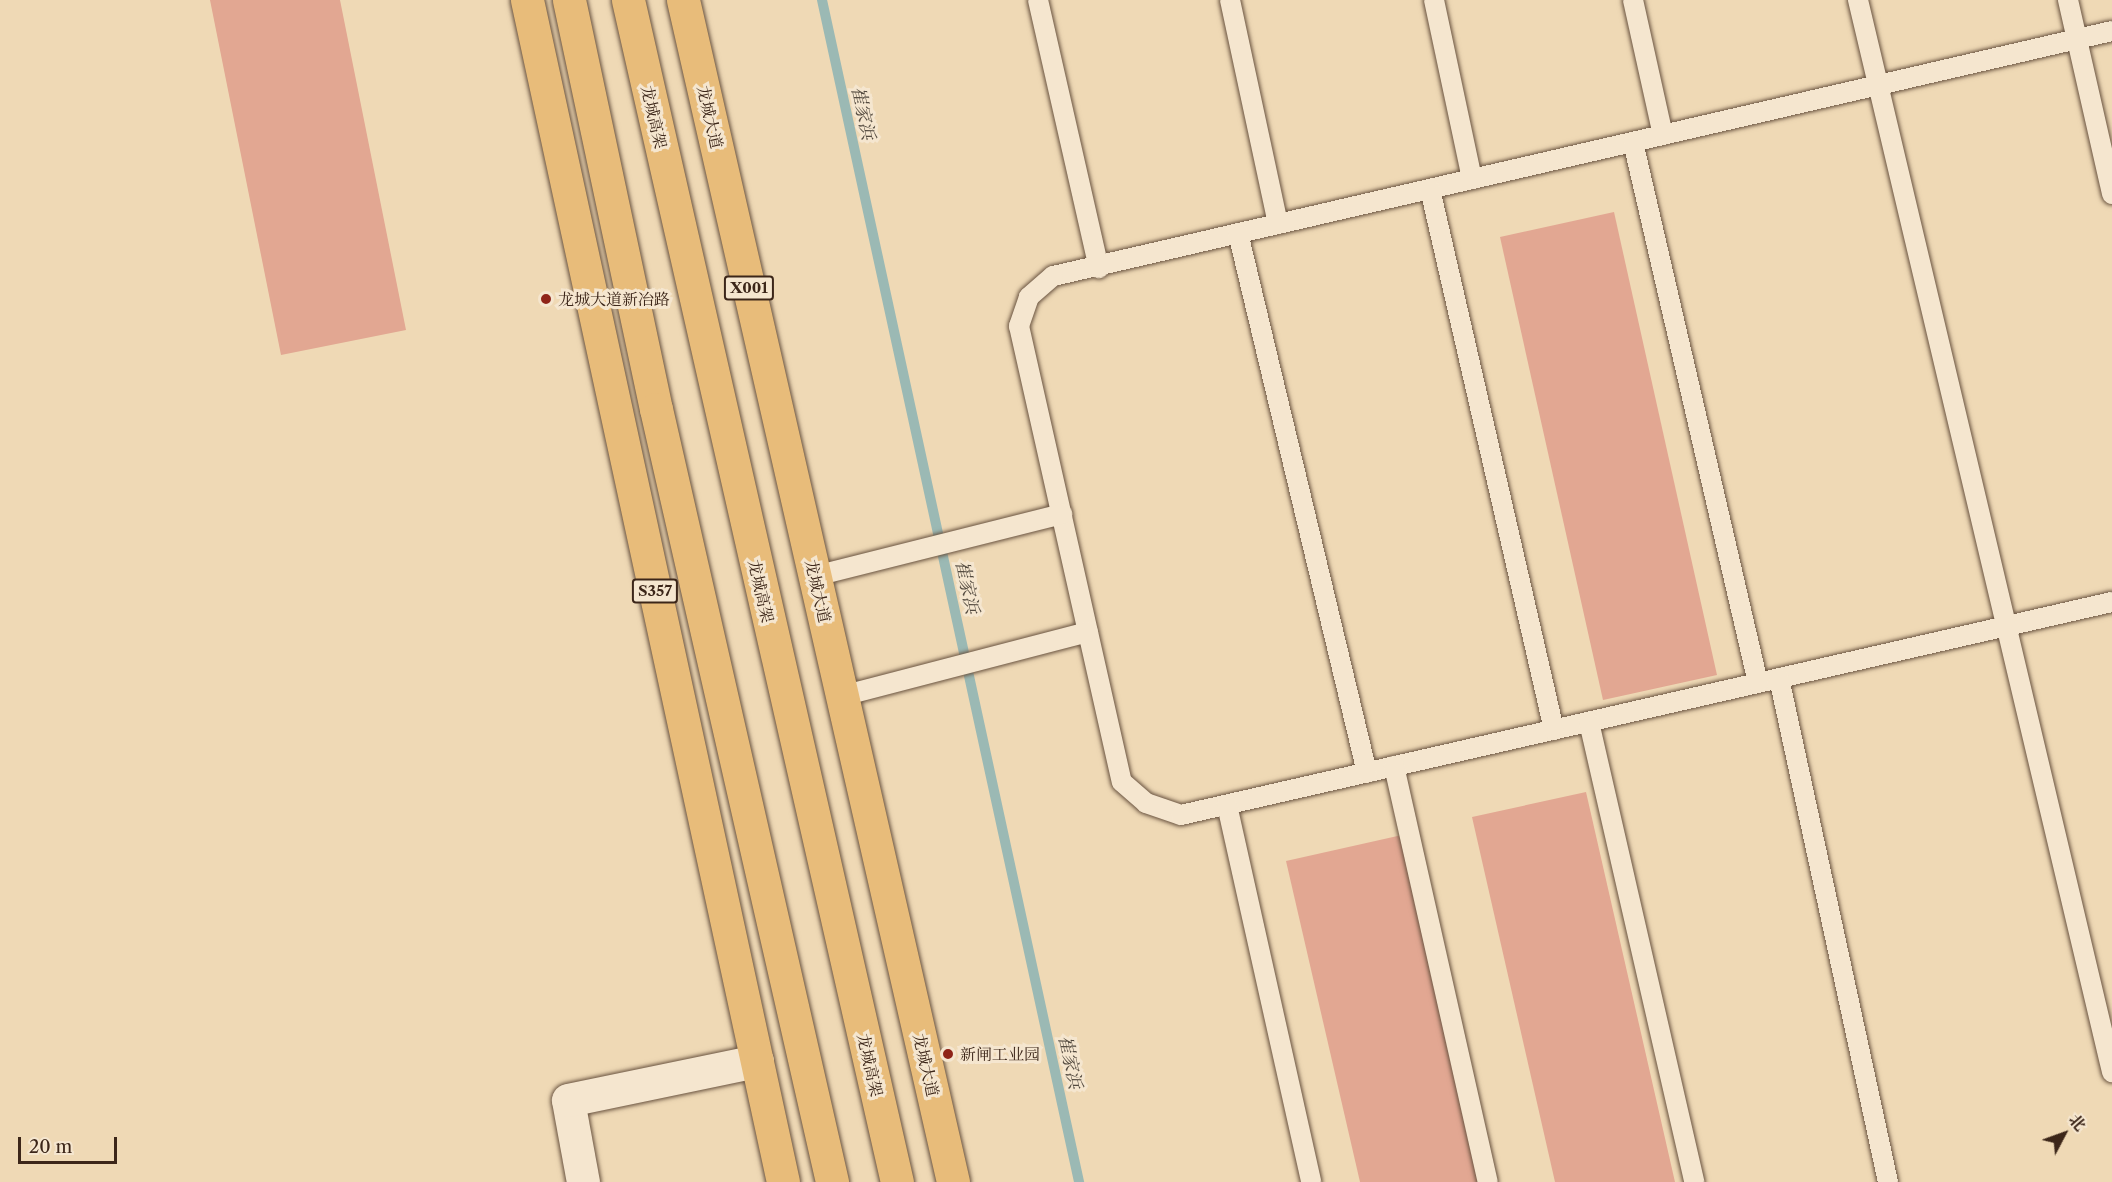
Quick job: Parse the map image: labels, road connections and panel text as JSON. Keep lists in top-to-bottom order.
{
  "streets": {
    "main road": [
      "龙城高架",
      "龙城大道",
      "X001",
      "S357"
    ]
  },
  "water": ["崔家浜"],
  "places": ["龙城大道新冶路", "新闸工业园"],
  "scale_bar": "20 m",
  "north": "top right"
}
